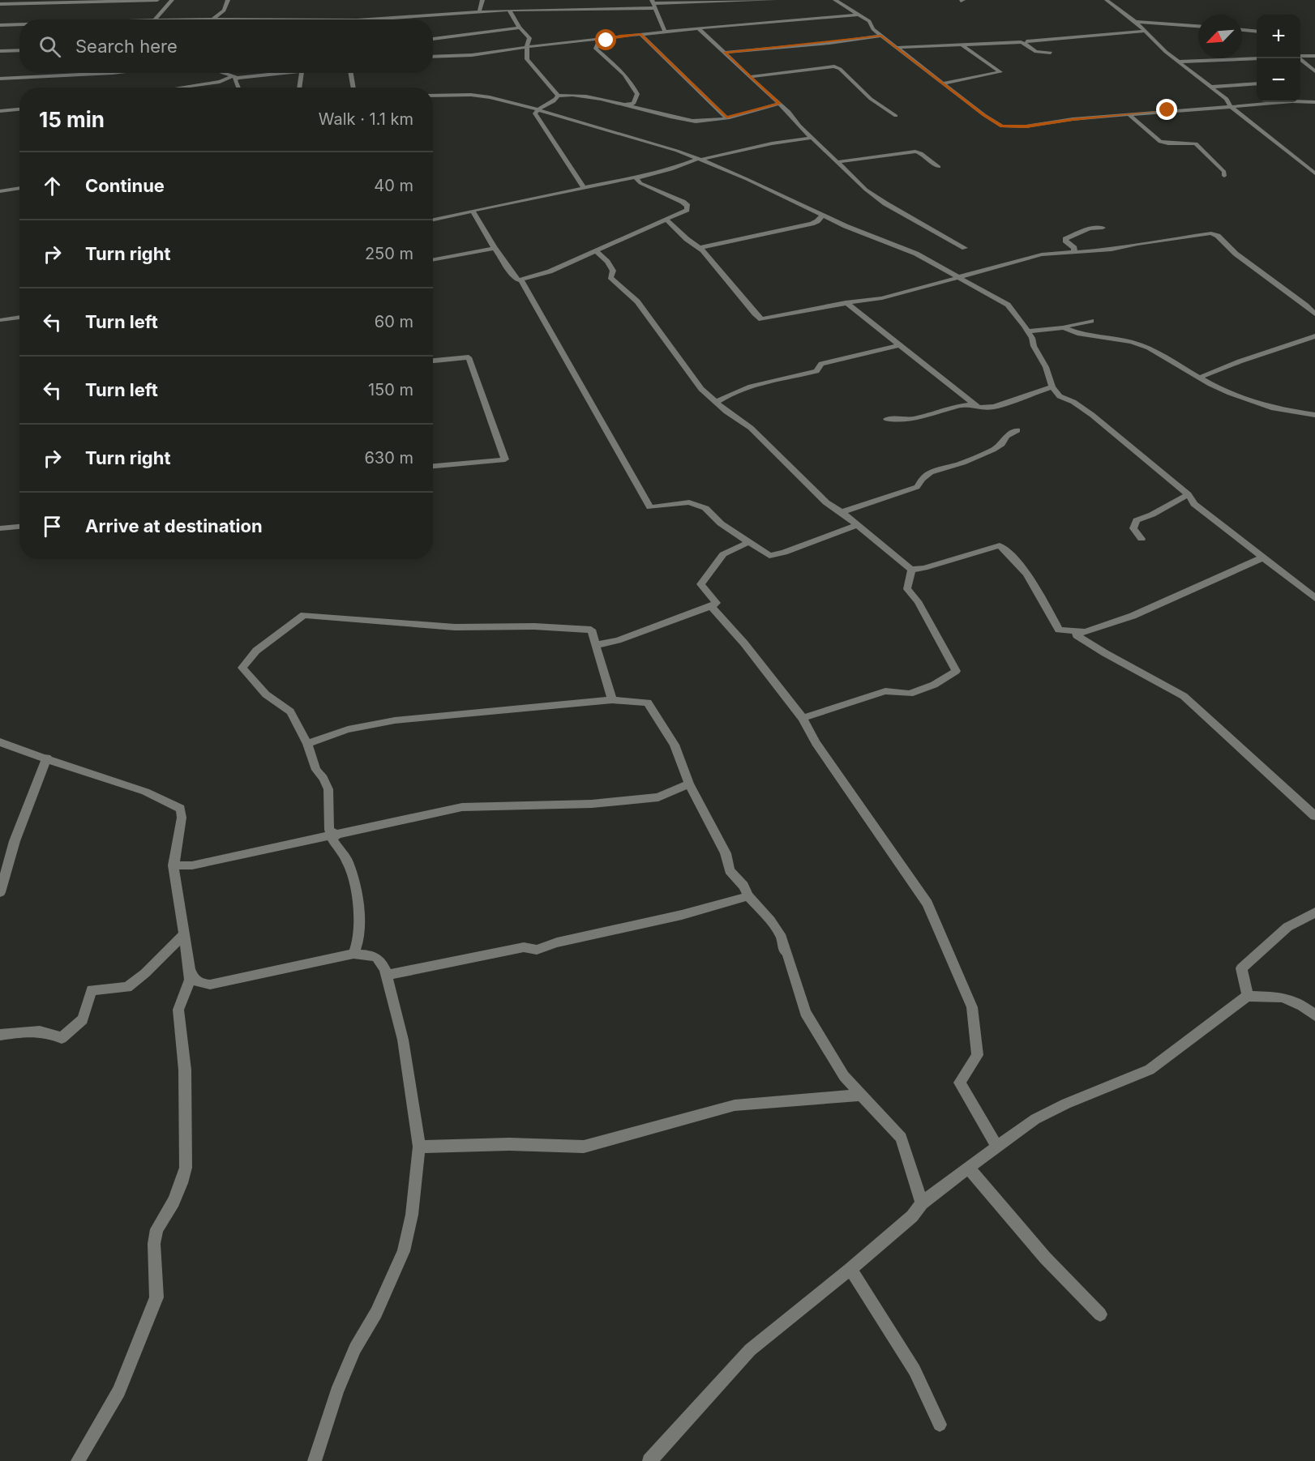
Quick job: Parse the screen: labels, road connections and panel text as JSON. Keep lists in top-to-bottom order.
{
  "north": "bottom left",
  "page": {
    "map_buttons": ["+", "−"],
    "search": "Search here",
    "heading": ["15 min", "Walk · 1.1 km"],
    "list": [
      ["Continue", "40 m"],
      ["Turn right", "250 m"],
      ["Turn left", "60 m"],
      ["Turn left", "150 m"],
      ["Turn right", "630 m"],
      "Arrive at destination"
    ]
  }
}
